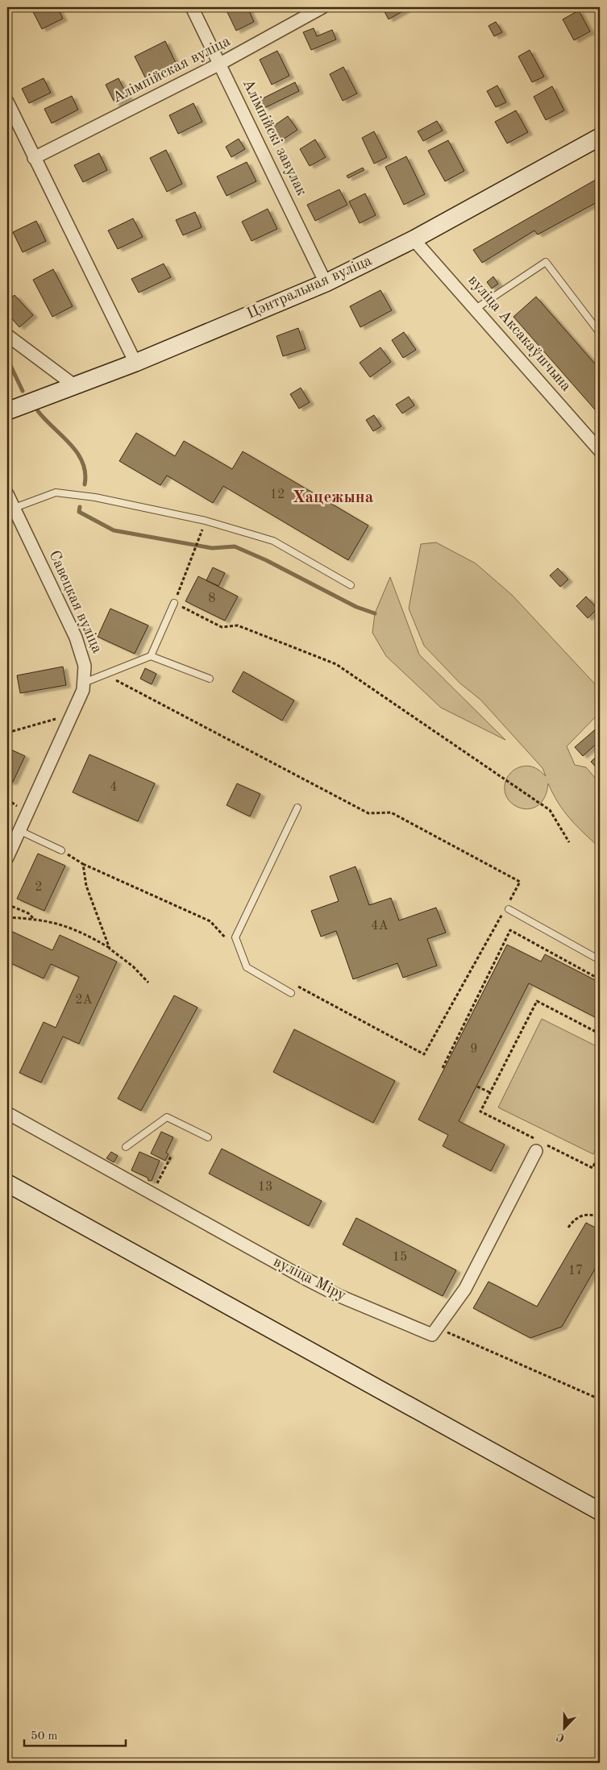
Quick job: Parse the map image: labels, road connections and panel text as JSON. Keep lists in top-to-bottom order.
{
  "streets": {
    "main road": ["Цэнтральная вуліца"],
    "street": [
      "Алімпійская вуліца",
      "Алімпійскі завулак",
      "вуліца Аксакаўшчына",
      "Савецкая вуліца",
      "вуліца Міру"
    ]
  },
  "crossings": [
    ["Алімпійская вуліца", "Алімпійскі завулак"],
    ["Алімпійскі завулак", "Цэнтральная вуліца"],
    ["Цэнтральная вуліца", "вуліца Аксакаўшчына"]
  ],
  "districts": ["Хацежына"],
  "house_numbers": [
    "12",
    "8",
    "4",
    "2",
    "4А",
    "2А",
    "9",
    "13",
    "15",
    "17"
  ],
  "scale_bar": "50 m",
  "north": "bottom"
}
